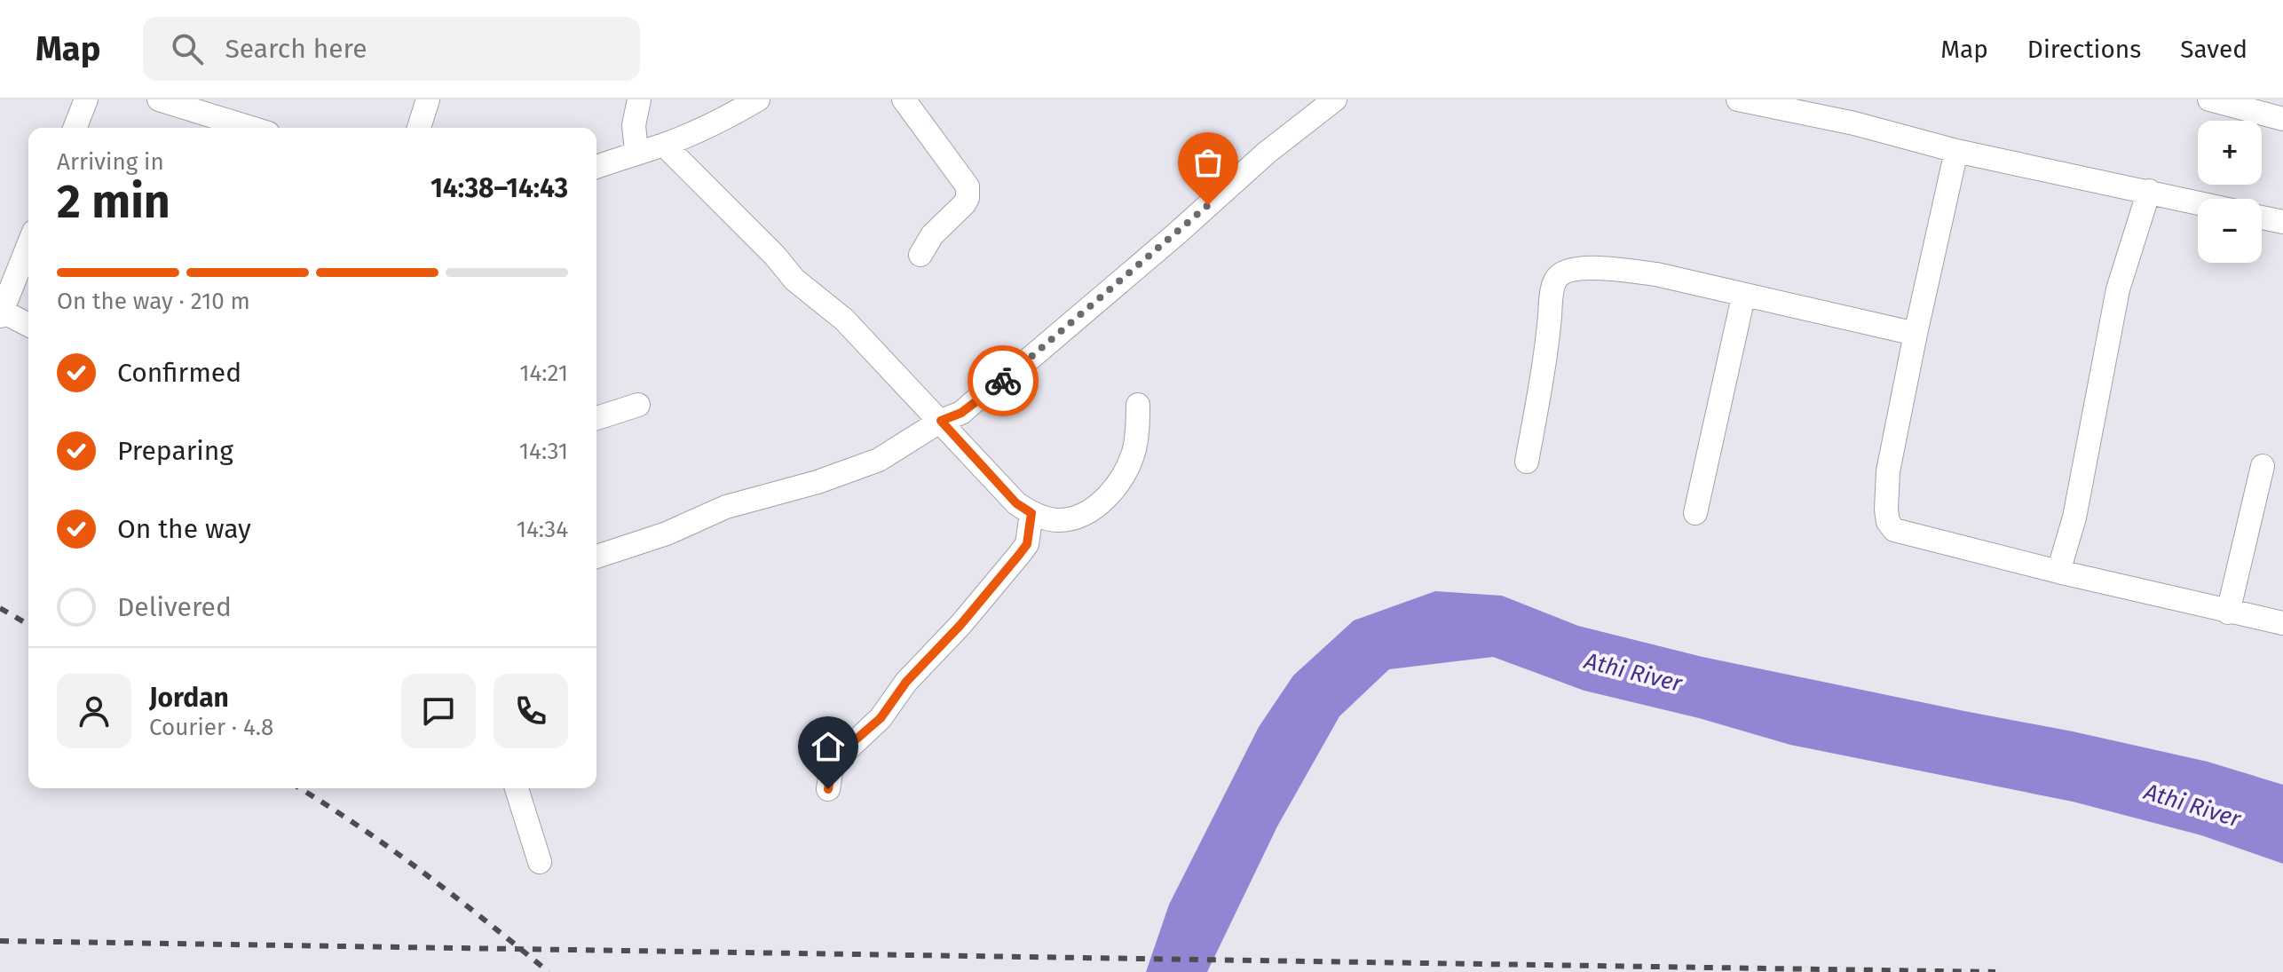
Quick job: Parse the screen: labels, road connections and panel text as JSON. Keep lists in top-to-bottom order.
{
  "water": ["Athi River"],
  "page": {
    "header": "Map",
    "search": "Search here",
    "nav": ["Map", "Directions", "Saved"],
    "map_buttons": ["+", "−"],
    "heading": ["2 min", "Arriving in", "14:38–14:43"],
    "panel": ["Jordan", "Courier · 4.8"],
    "bar": "On the way · 210 m",
    "list": [
      ["Confirmed", "14:21"],
      ["Preparing", "14:31"],
      ["On the way", "14:34"],
      "Delivered"
    ]
  }
}
